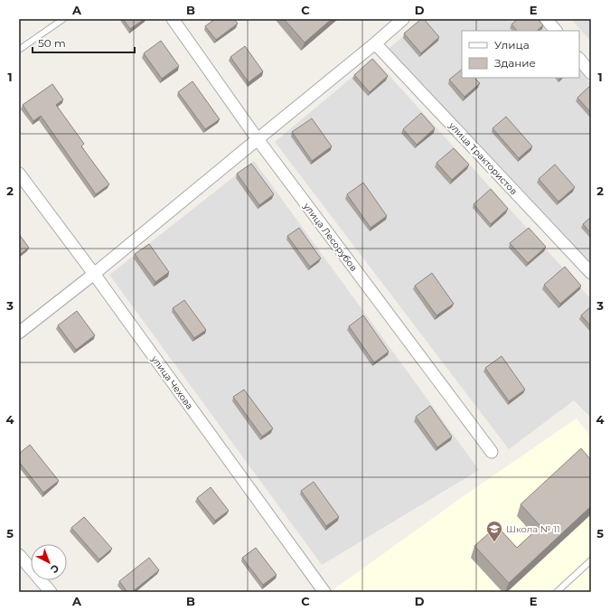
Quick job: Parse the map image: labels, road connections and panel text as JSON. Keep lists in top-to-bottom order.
{
  "streets": {
    "street": ["улица Трактористов", "улица Лесорубов", "улица Чехова"]
  },
  "places": {
    "school or university": ["Школа № 11"]
  },
  "legend": ["Улица", "Здание"],
  "scale_bar": "50 m",
  "north": "bottom right",
  "grid": {
    "columns": [
      "A",
      "B",
      "C",
      "D",
      "E"
    ],
    "rows": [
      "1",
      "2",
      "3",
      "4",
      "5"
    ]
  }
}
